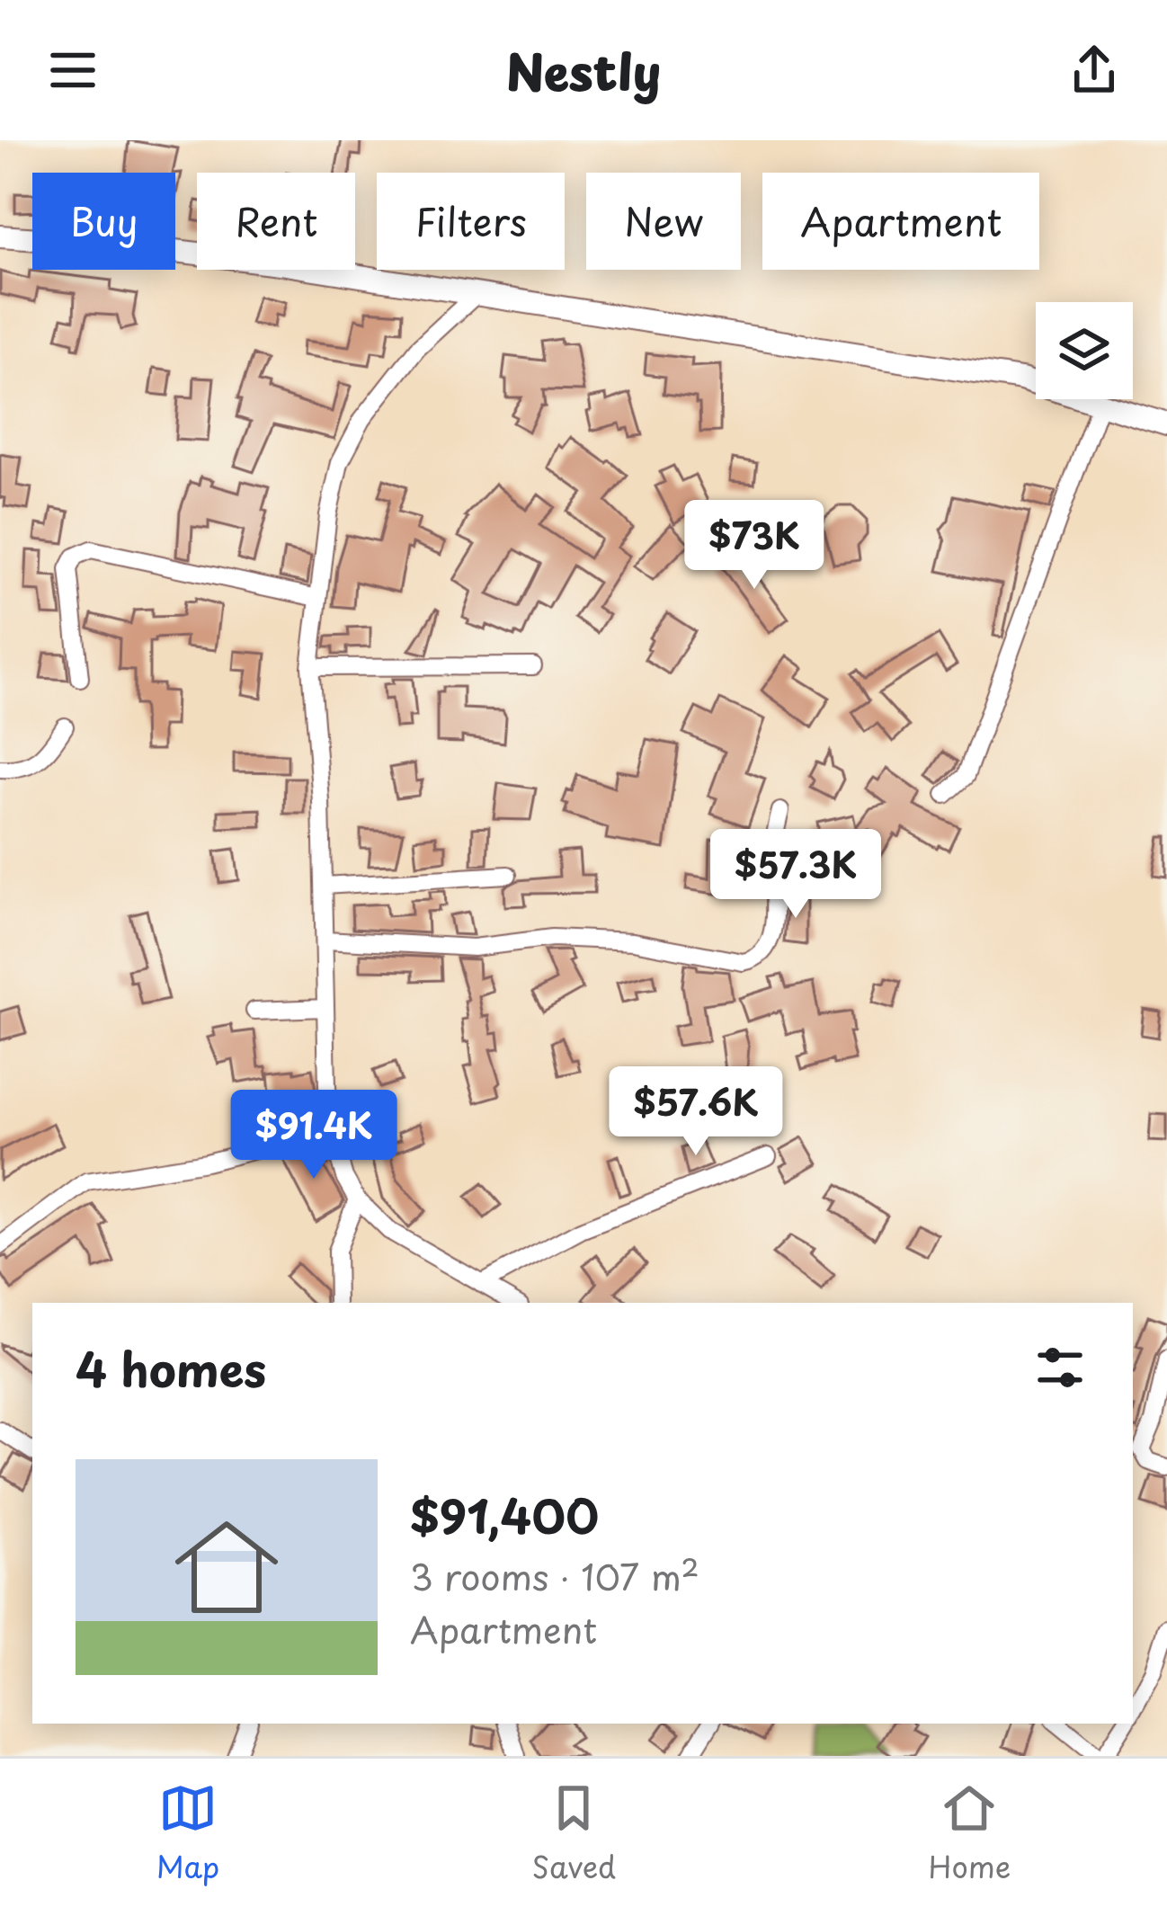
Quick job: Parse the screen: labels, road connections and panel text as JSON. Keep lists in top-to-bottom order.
{
  "page": {
    "header": "Nestly",
    "chip": [
      "Buy",
      "Rent",
      "Filters",
      "New",
      "Apartment"
    ],
    "price": [
      "$73K",
      "$57.3K",
      "$57.6K",
      "$91.4K"
    ],
    "heading": "4 homes",
    "list": [
      {
        "name": "$91,400",
        "note": "3 rooms · 107 m² · Apartment"
      }
    ],
    "tabs": ["Map", "Saved", "Home"]
  }
}
